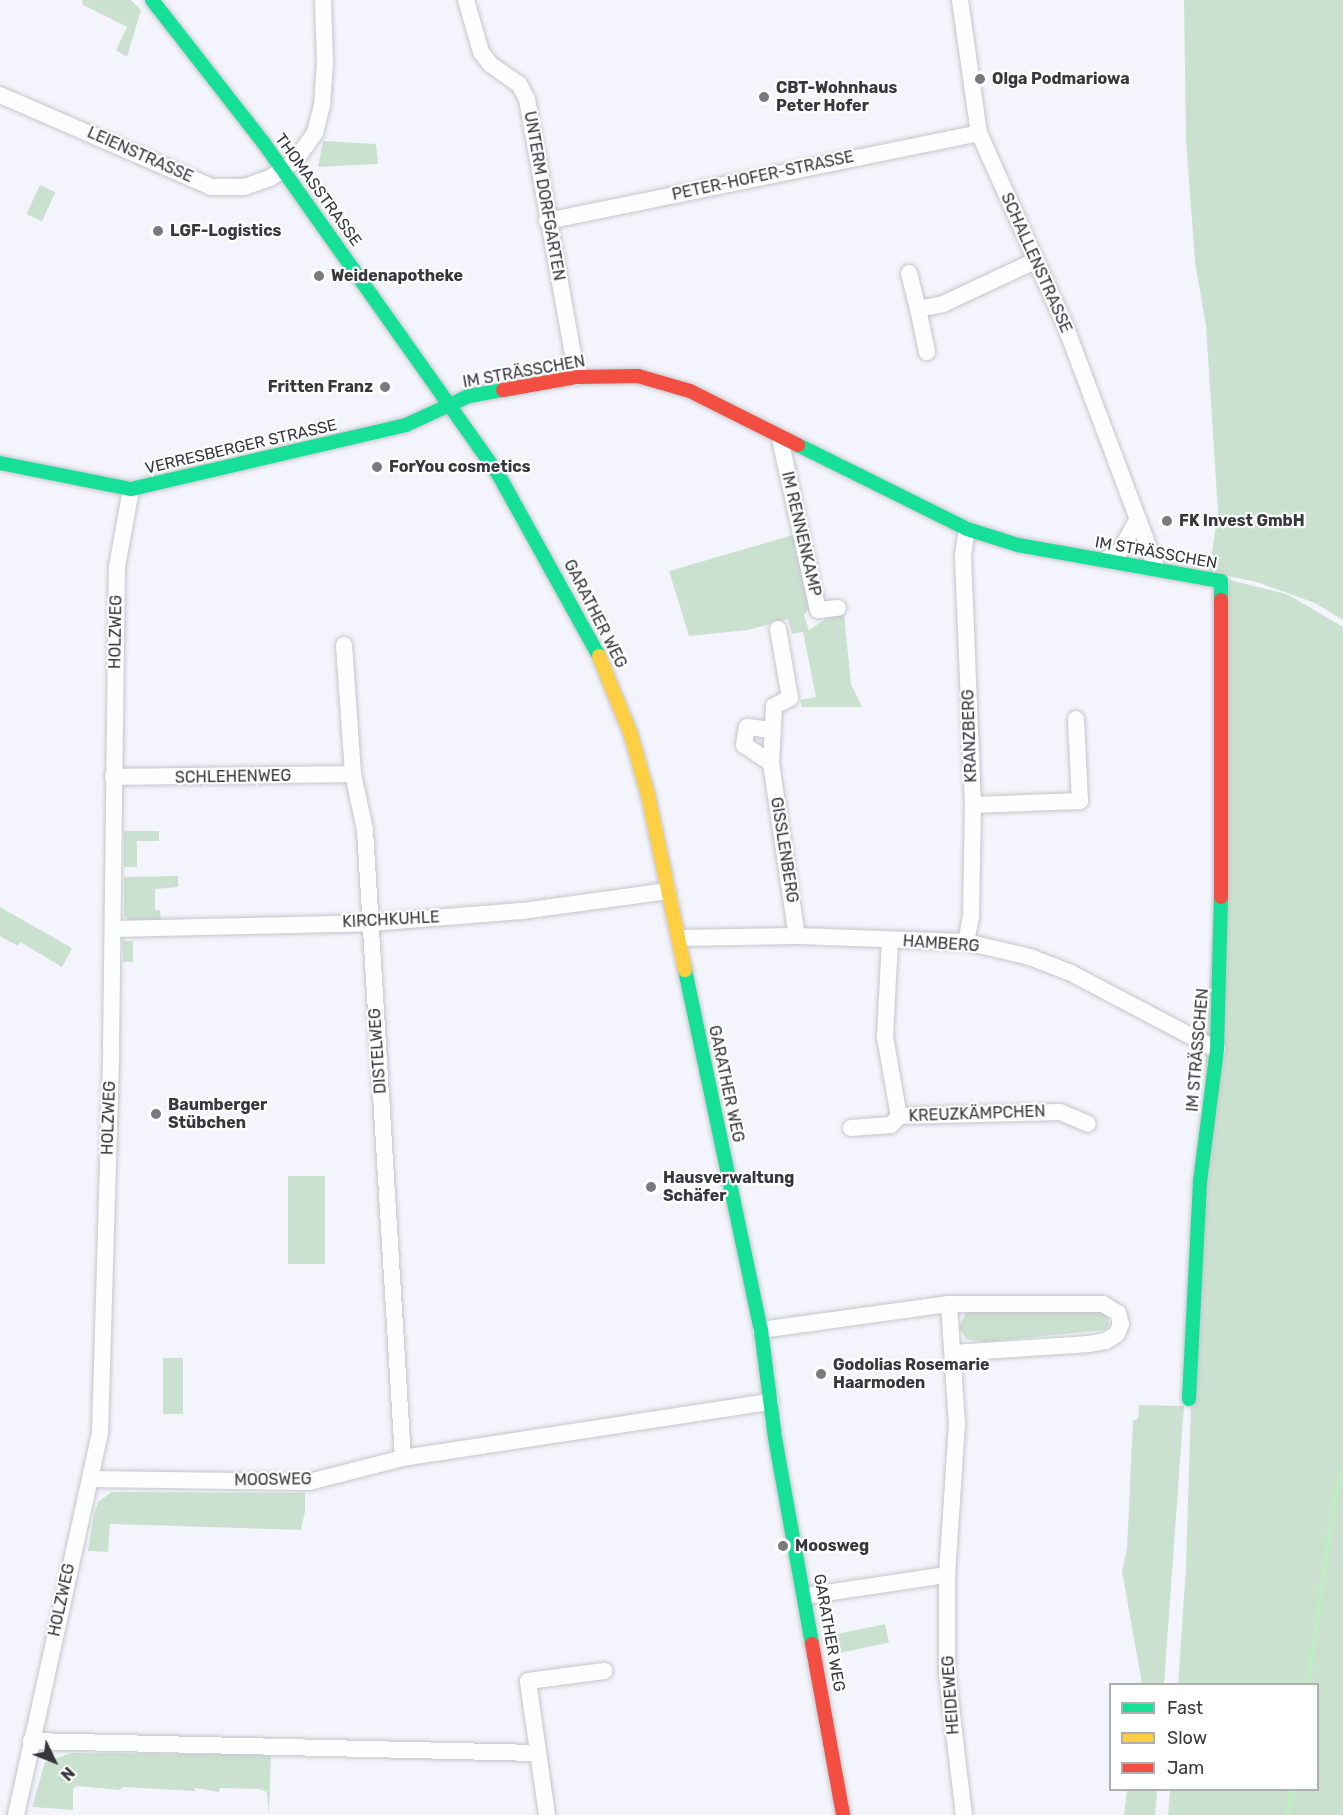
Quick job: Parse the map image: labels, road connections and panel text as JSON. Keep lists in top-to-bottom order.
{
  "streets": {
    "street": [
      "LEIENSTRASSE",
      "PETER-HOFER-STRASSE",
      "THOMASSTRASSE",
      "UNTERM DORFGARTEN",
      "SCHALLENSTRASSE",
      "IM STRÄSSCHEN",
      "VERRESBERGER STRASSE",
      "IM RENNENKAMP",
      "GARATHER WEG",
      "HOLZWEG",
      "KRANZBERG",
      "SCHLEHENWEG",
      "GISSLENBERG",
      "KIRCHKUHLE",
      "HAMBERG",
      "DISTELWEG",
      "KREUZKÄMPCHEN",
      "MOOSWEG",
      "HEIDEWEG"
    ]
  },
  "crossings": [
    ["LEIENSTRASSE", "THOMASSTRASSE"],
    ["PETER-HOFER-STRASSE", "UNTERM DORFGARTEN"],
    ["PETER-HOFER-STRASSE", "SCHALLENSTRASSE"],
    ["THOMASSTRASSE", "IM STRÄSSCHEN"],
    ["THOMASSTRASSE", "VERRESBERGER STRASSE"],
    ["THOMASSTRASSE", "GARATHER WEG"],
    ["UNTERM DORFGARTEN", "IM STRÄSSCHEN"],
    ["SCHALLENSTRASSE", "IM STRÄSSCHEN"],
    ["IM STRÄSSCHEN", "VERRESBERGER STRASSE"],
    ["IM STRÄSSCHEN", "IM RENNENKAMP"],
    ["IM STRÄSSCHEN", "GARATHER WEG"],
    ["IM STRÄSSCHEN", "KRANZBERG"],
    ["IM STRÄSSCHEN", "HAMBERG"],
    ["VERRESBERGER STRASSE", "GARATHER WEG"],
    ["VERRESBERGER STRASSE", "HOLZWEG"],
    ["GARATHER WEG", "KIRCHKUHLE"],
    ["GARATHER WEG", "HAMBERG"],
    ["GARATHER WEG", "MOOSWEG"],
    ["HOLZWEG", "SCHLEHENWEG"],
    ["HOLZWEG", "KIRCHKUHLE"],
    ["HOLZWEG", "MOOSWEG"],
    ["KRANZBERG", "HAMBERG"],
    ["SCHLEHENWEG", "DISTELWEG"],
    ["GISSLENBERG", "HAMBERG"],
    ["KIRCHKUHLE", "DISTELWEG"],
    ["HAMBERG", "KREUZKÄMPCHEN"],
    ["DISTELWEG", "MOOSWEG"]
  ],
  "places": [
    "Olga Podmariowa",
    "CBT-Wohnhaus Peter Hofer",
    "LGF-Logistics",
    "Weidenapotheke",
    "Fritten Franz",
    "ForYou cosmetics",
    "FK Invest GmbH",
    "Baumberger Stübchen",
    "Hausverwaltung Schäfer",
    "Godolias Rosemarie Haarmoden",
    "Moosweg"
  ],
  "legend": ["Fast", "Slow", "Jam"],
  "north": "bottom right"
}
